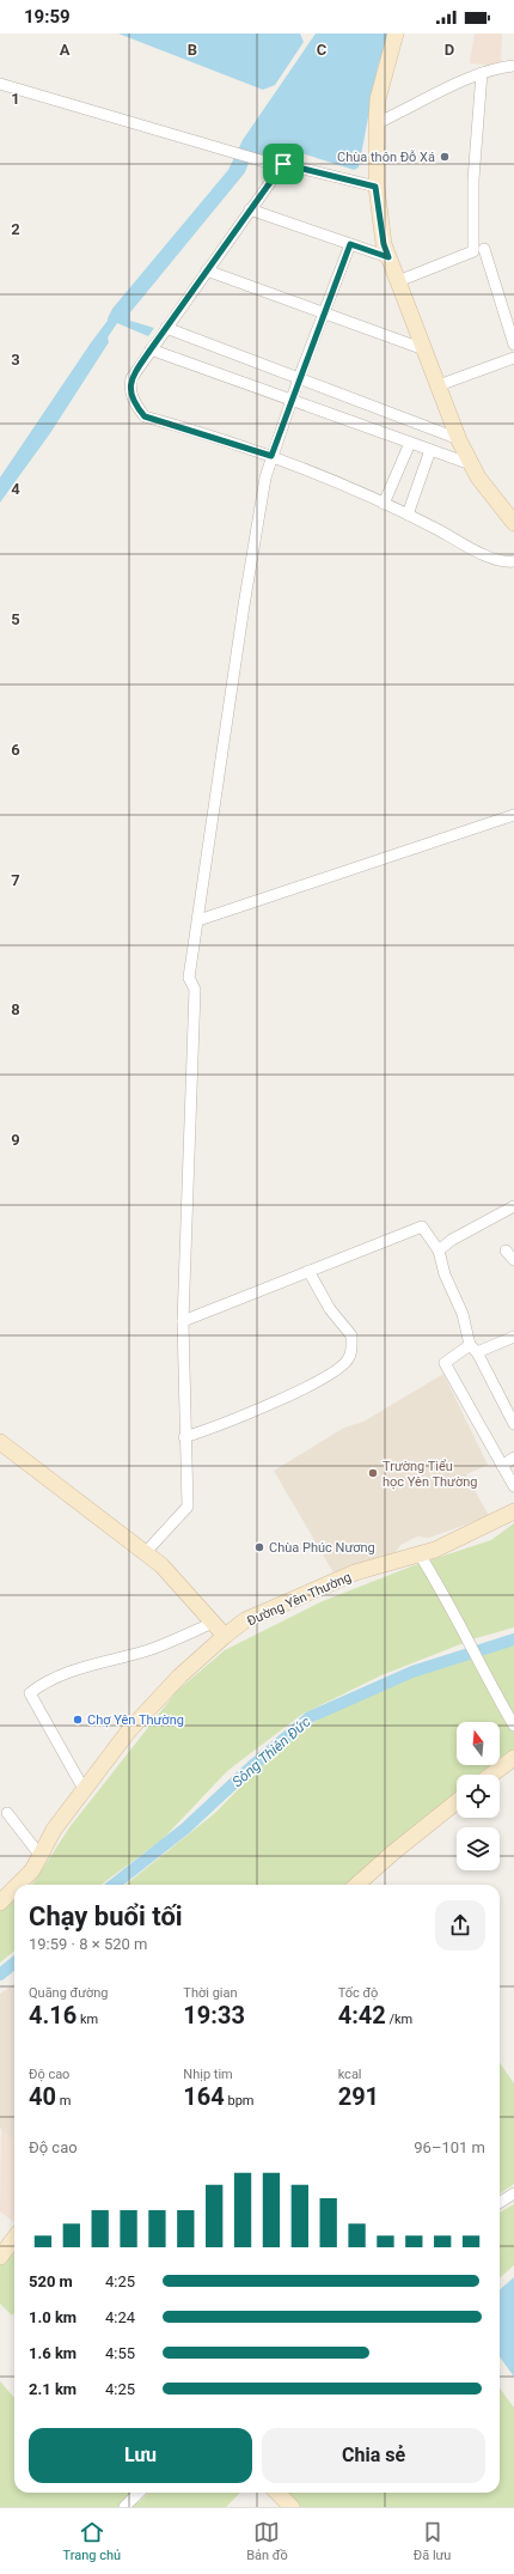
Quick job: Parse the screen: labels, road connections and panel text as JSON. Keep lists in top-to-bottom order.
{
  "streets": {
    "main road": ["Đường Yên Thường"]
  },
  "water": ["Sông Thiên Đức"],
  "places": [
    "Chùa thôn Đỗ Xá",
    "Trường Tiểu học Yên Thường",
    "Chùa Phúc Nương",
    "Chợ Yên Thường"
  ],
  "north": "top",
  "page": {
    "status": "19:59",
    "heading": ["Chạy buổi tối", "19:59 · 8 × 520 m"],
    "stats": [
      ["Quãng đường", "4.16 km"],
      ["Thời gian", "19:33"],
      ["Tốc độ", "4:42 /km"],
      ["Độ cao", "40 m"],
      ["Nhịp tim", "164 bpm"],
      ["kcal", "291"]
    ],
    "chart": ["Độ cao", "96–101 m"],
    "list": [
      {
        "name": "520 m",
        "note": "4:25"
      },
      {
        "name": "1.0 km",
        "note": "4:24"
      },
      {
        "name": "1.6 km",
        "note": "4:55"
      },
      {
        "name": "2.1 km",
        "note": "4:25"
      }
    ],
    "buttons": ["Lưu", "Chia sẻ"],
    "tabs": ["Trang chủ", "Bản đồ", "Đã lưu"]
  },
  "grid": {
    "columns": [
      "A",
      "B",
      "C",
      "D"
    ],
    "rows": [
      "1",
      "2",
      "3",
      "4",
      "5",
      "6",
      "7",
      "8",
      "9"
    ]
  }
}
